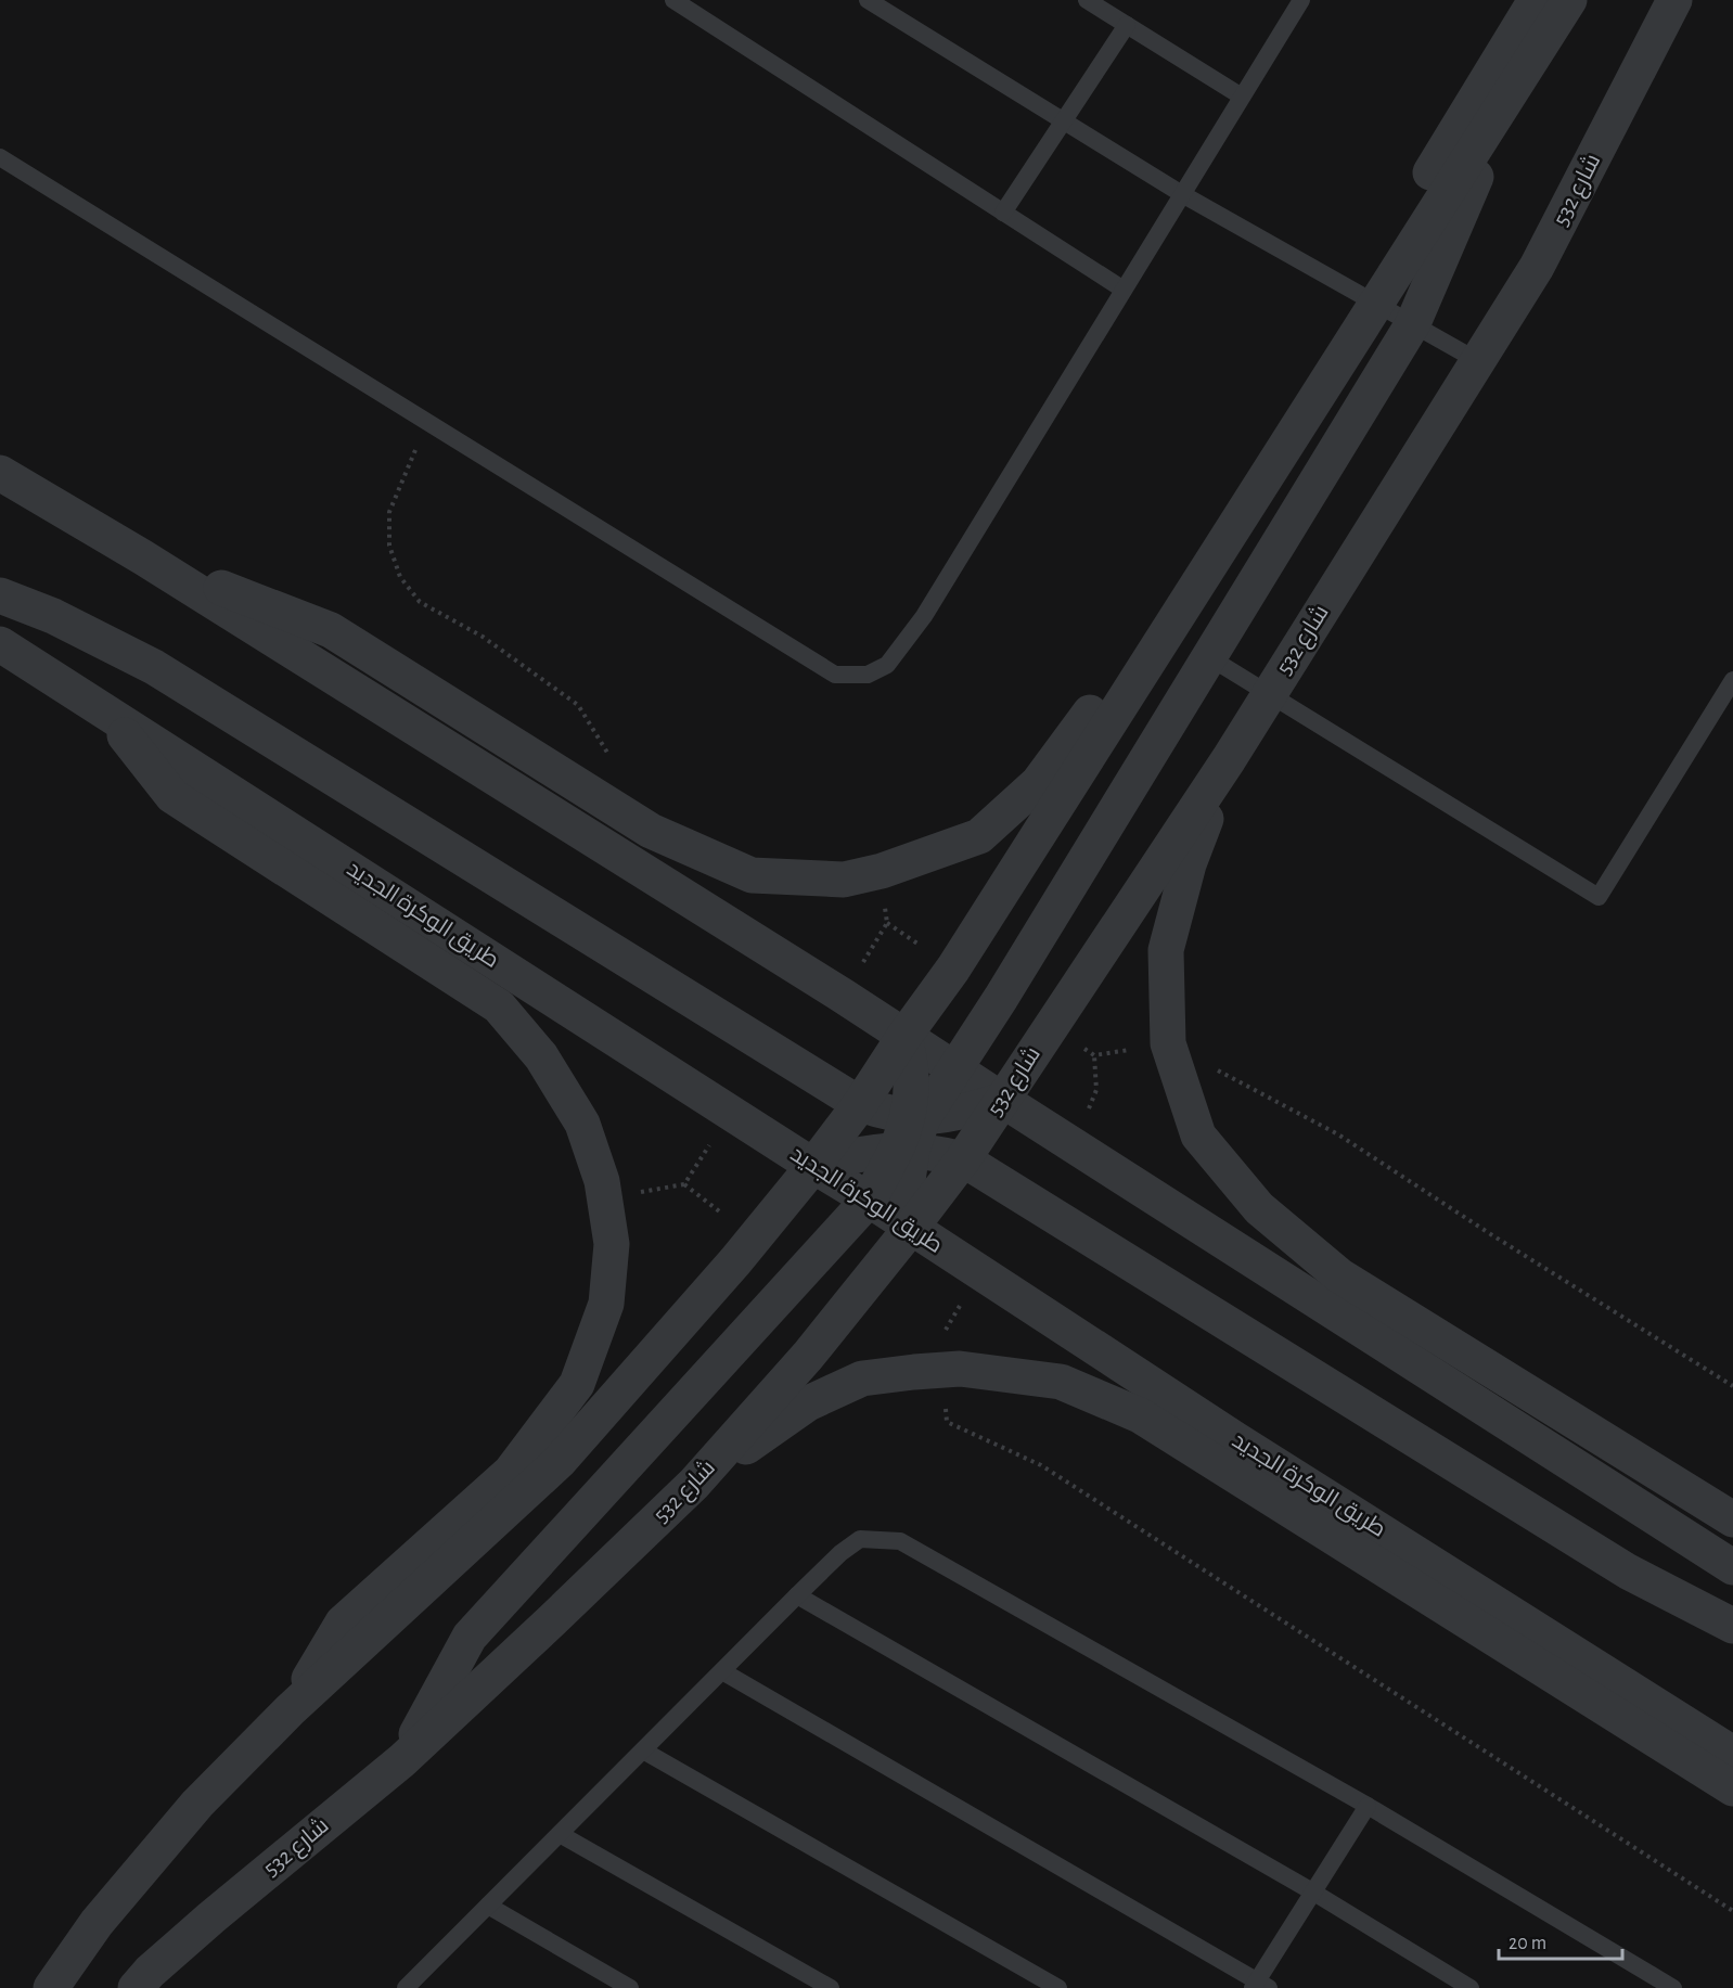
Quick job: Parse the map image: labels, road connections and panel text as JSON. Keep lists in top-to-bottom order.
{
  "streets": {
    "street": ["شارع 532", "طريق الوكرة الجديد"]
  },
  "crossings": [
    ["شارع 532", "طريق الوكرة الجديد"]
  ],
  "scale_bar": "20 m"
}
